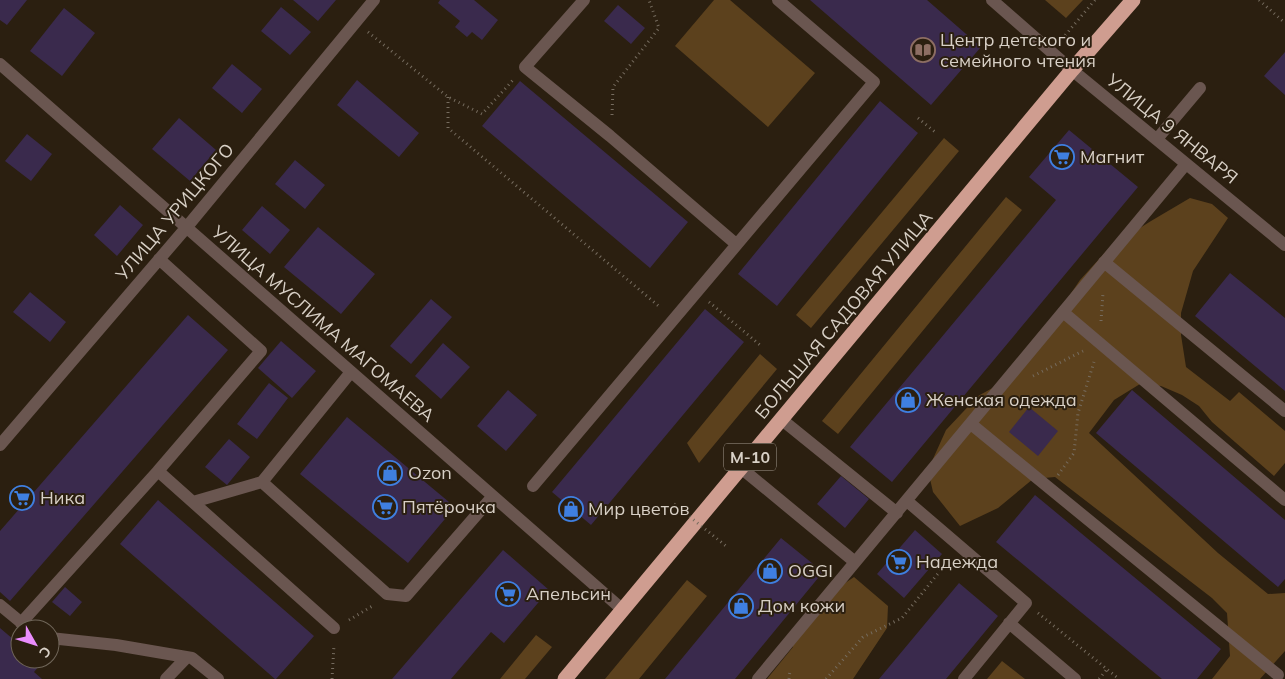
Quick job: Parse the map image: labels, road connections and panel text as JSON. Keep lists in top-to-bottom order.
{
  "streets": {
    "highway": ["БОЛЬШАЯ САДОВАЯ УЛИЦА", "М-10"],
    "street": ["УЛИЦА 9 ЯНВАРЯ", "УЛИЦА УРИЦКОГО", "УЛИЦА МУСЛИМА МАГОМАЕВА"]
  },
  "crossings": [
    ["УЛИЦА 9 ЯНВАРЯ", "БОЛЬШАЯ САДОВАЯ УЛИЦА"],
    ["УЛИЦА УРИЦКОГО", "УЛИЦА МУСЛИМА МАГОМАЕВА"],
    ["БОЛЬШАЯ САДОВАЯ УЛИЦА", "УЛИЦА МУСЛИМА МАГОМАЕВА"]
  ],
  "places": {
    "library": ["Центр детского и семейного чтения"],
    "supermarket": [
      "Магнит",
      "Ника",
      "Пятёрочка",
      "Надежда",
      "Апельсин"
    ],
    "shop": [
      "Женская одежда",
      "Ozon",
      "Мир цветов",
      "OGGI",
      "Дом кожи"
    ]
  },
  "north": "bottom right"
}
